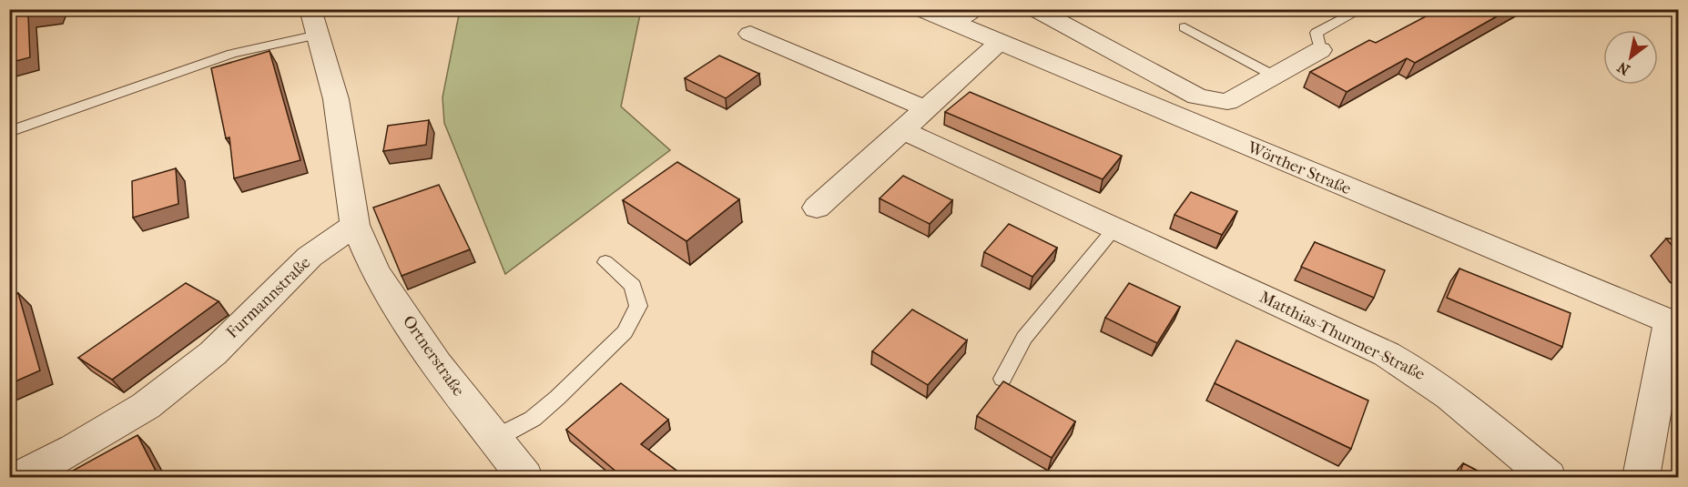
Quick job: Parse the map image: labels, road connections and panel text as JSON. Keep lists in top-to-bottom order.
{
  "streets": {
    "street": [
      "Wörther Straße",
      "Furmannstraße",
      "Matthias-Thurmer-Straße",
      "Ortnerstraße"
    ]
  },
  "crossings": [
    ["Furmannstraße", "Ortnerstraße"]
  ],
  "north": "bottom left"
}
